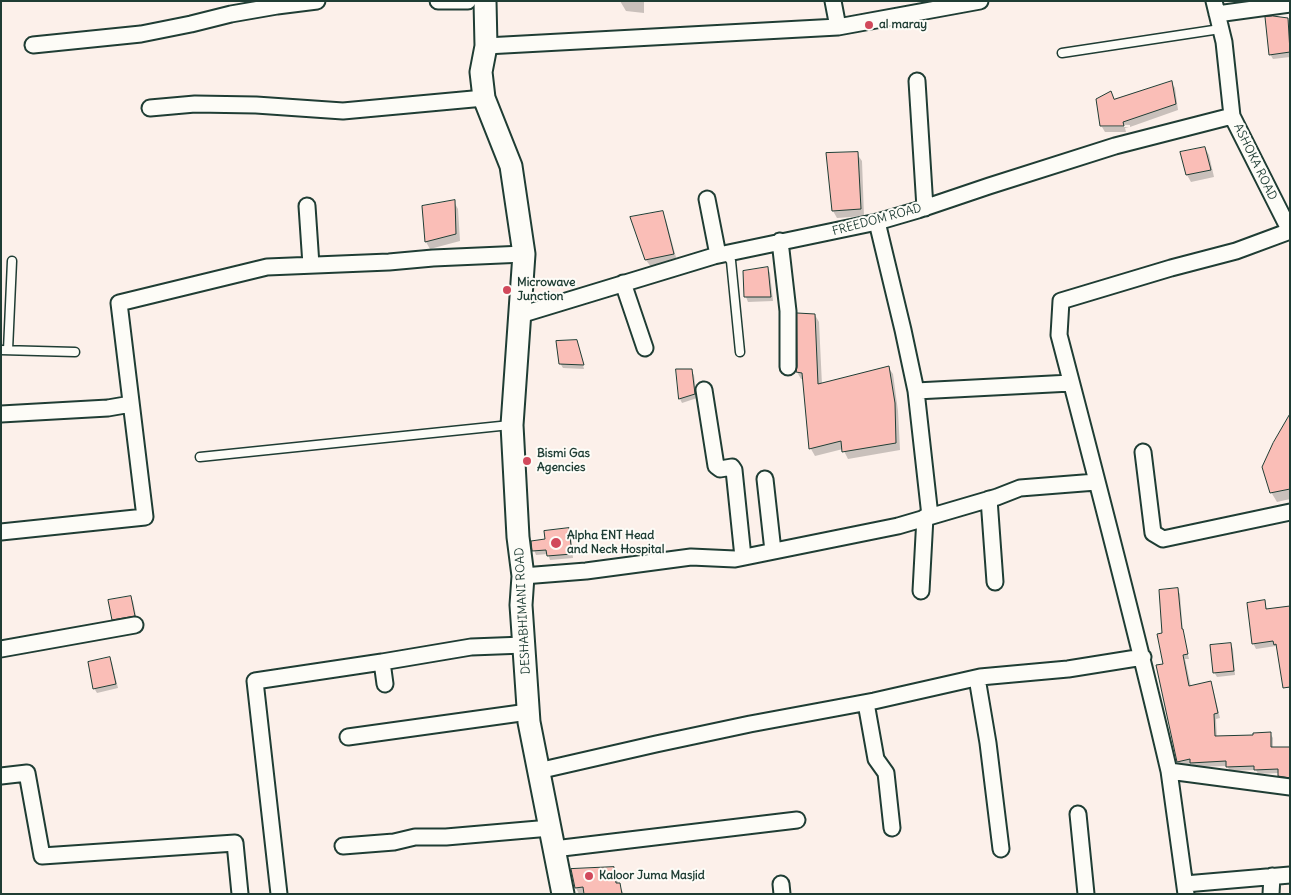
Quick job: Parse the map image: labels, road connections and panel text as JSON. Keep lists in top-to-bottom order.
{
  "streets": {
    "street": ["ASHOKA ROAD", "FREEDOM ROAD", "DESHABHIMANI ROAD"]
  },
  "crossings": [
    ["ASHOKA ROAD", "FREEDOM ROAD"],
    ["FREEDOM ROAD", "DESHABHIMANI ROAD"]
  ],
  "places": [
    "al maray",
    "Microwave Junction",
    "Bismi Gas Agencies",
    "Alpha ENT Head and Neck Hospital",
    "Kaloor Juma Masjid"
  ]
}
